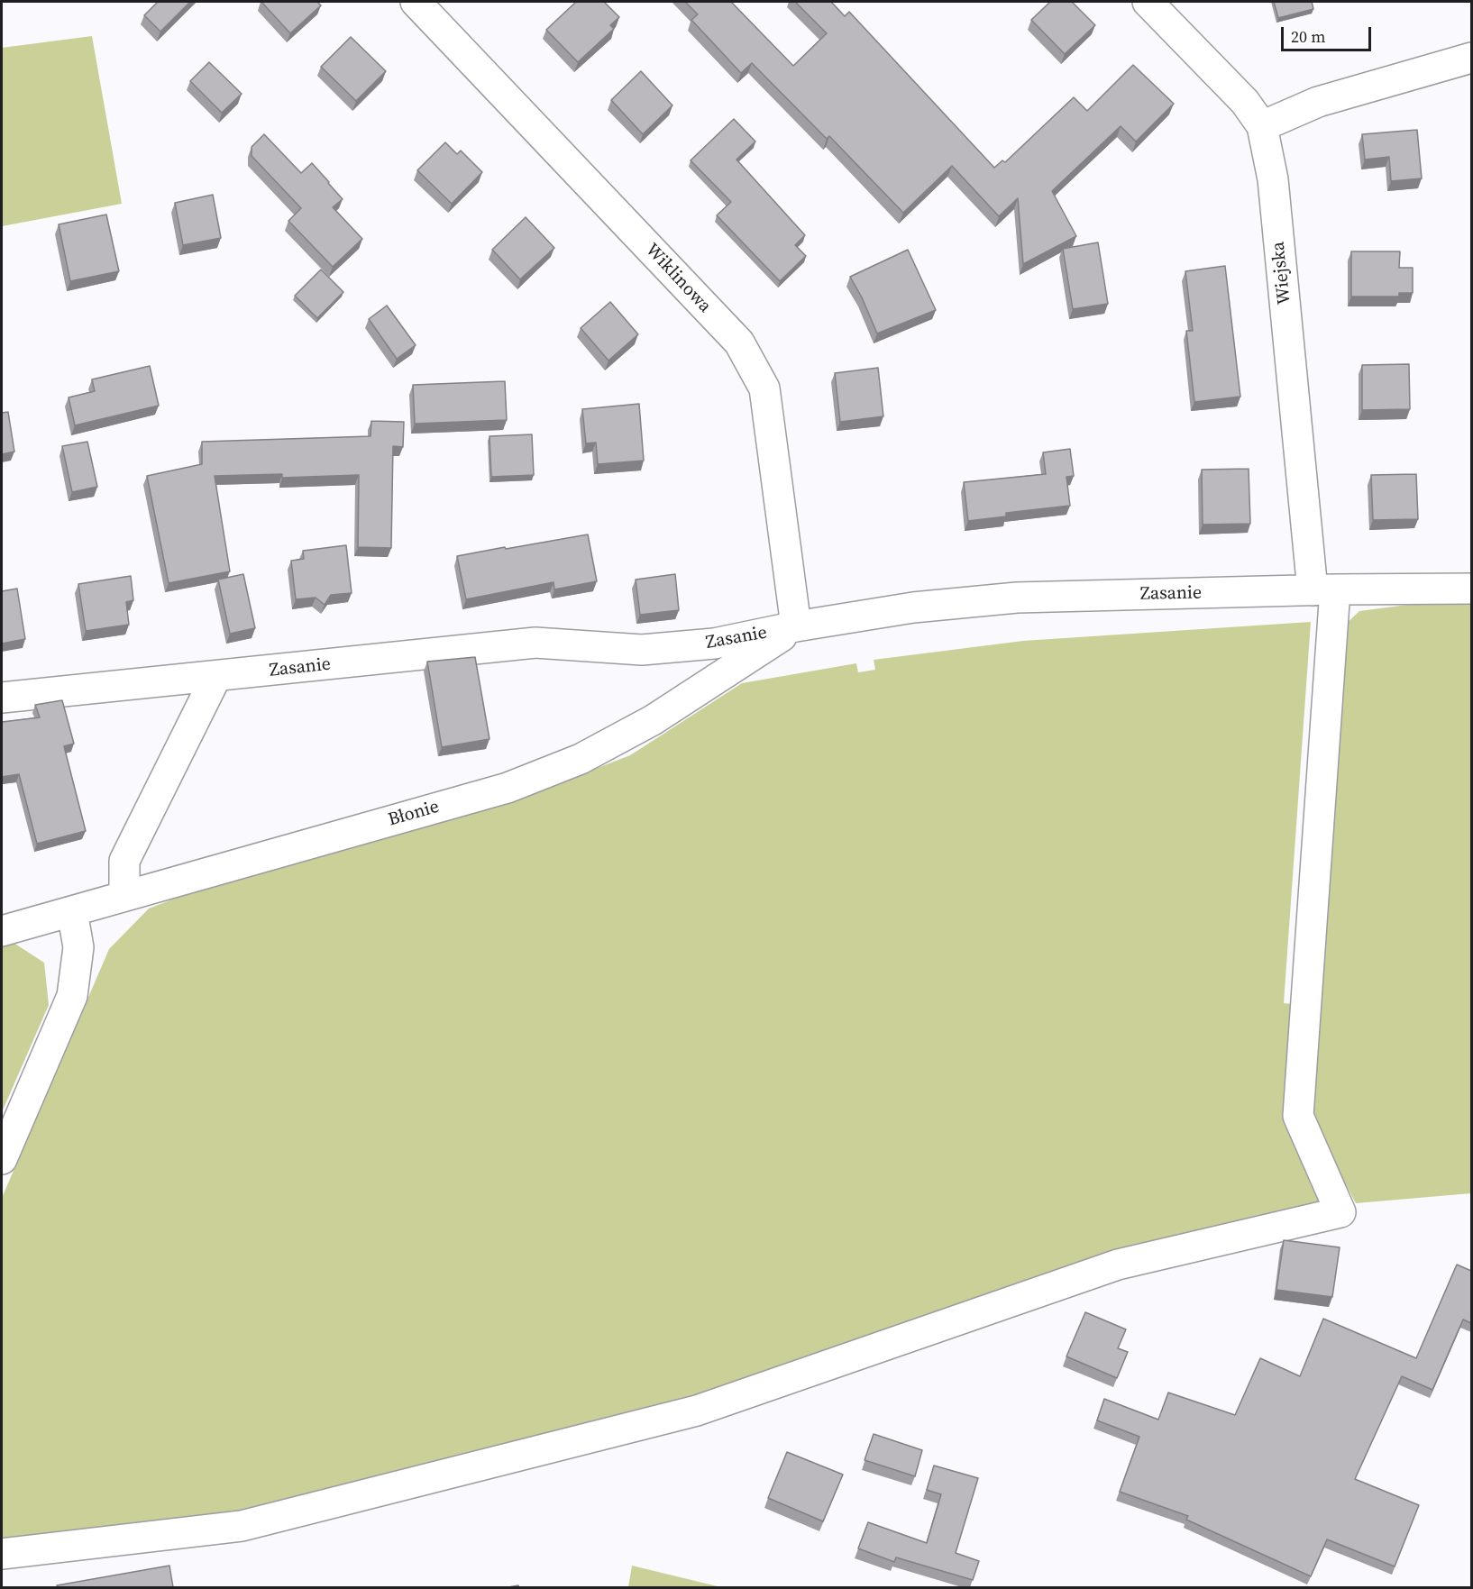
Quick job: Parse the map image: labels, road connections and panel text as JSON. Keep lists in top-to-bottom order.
{
  "streets": {
    "street": [
      "Wiejska",
      "Wiklinowa",
      "Zasanie",
      "Błonie"
    ]
  },
  "crossings": [
    ["Wiejska", "Zasanie"],
    ["Wiklinowa", "Zasanie"],
    ["Wiklinowa", "Błonie"],
    ["Zasanie", "Błonie"]
  ],
  "scale_bar": "20 m"
}
